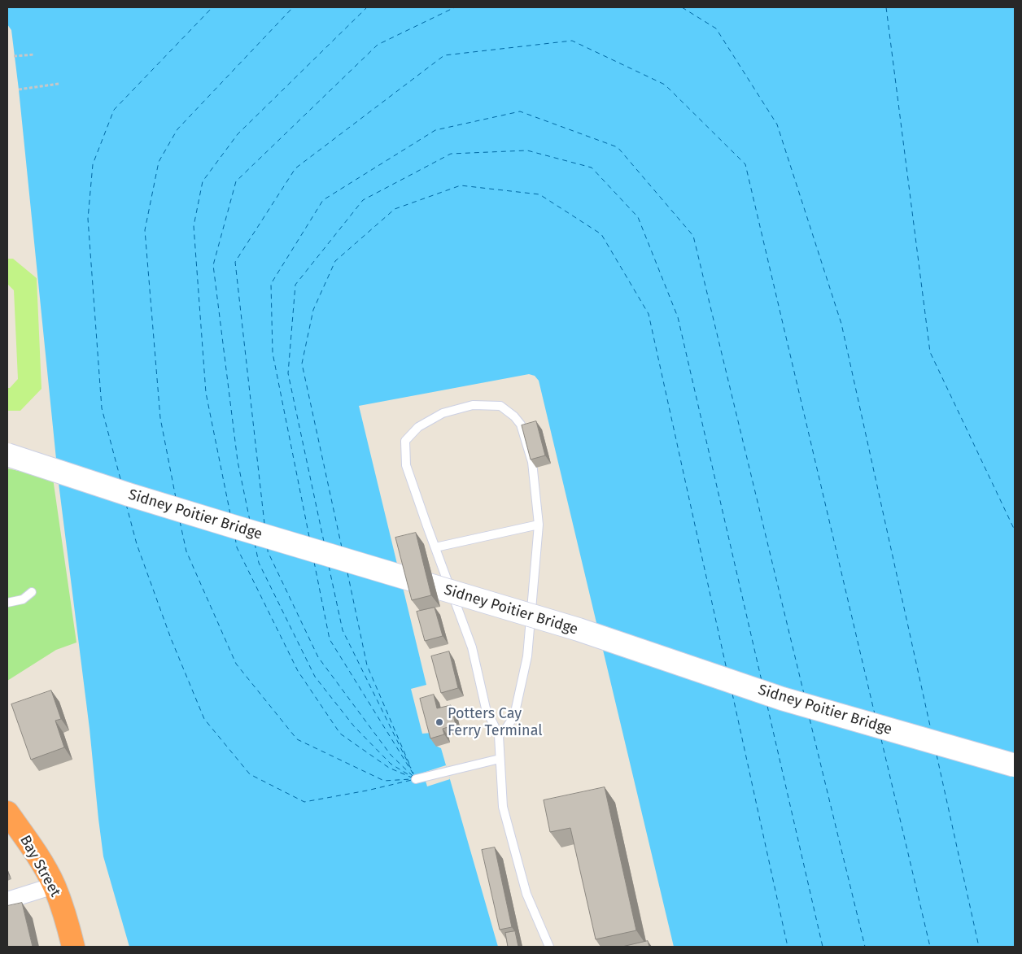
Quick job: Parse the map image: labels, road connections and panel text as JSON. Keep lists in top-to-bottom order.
{
  "streets": {
    "highway": ["Bay Street"],
    "main road": ["Sidney Poitier Bridge"]
  },
  "places": ["Potters Cay Ferry Terminal"]
}
